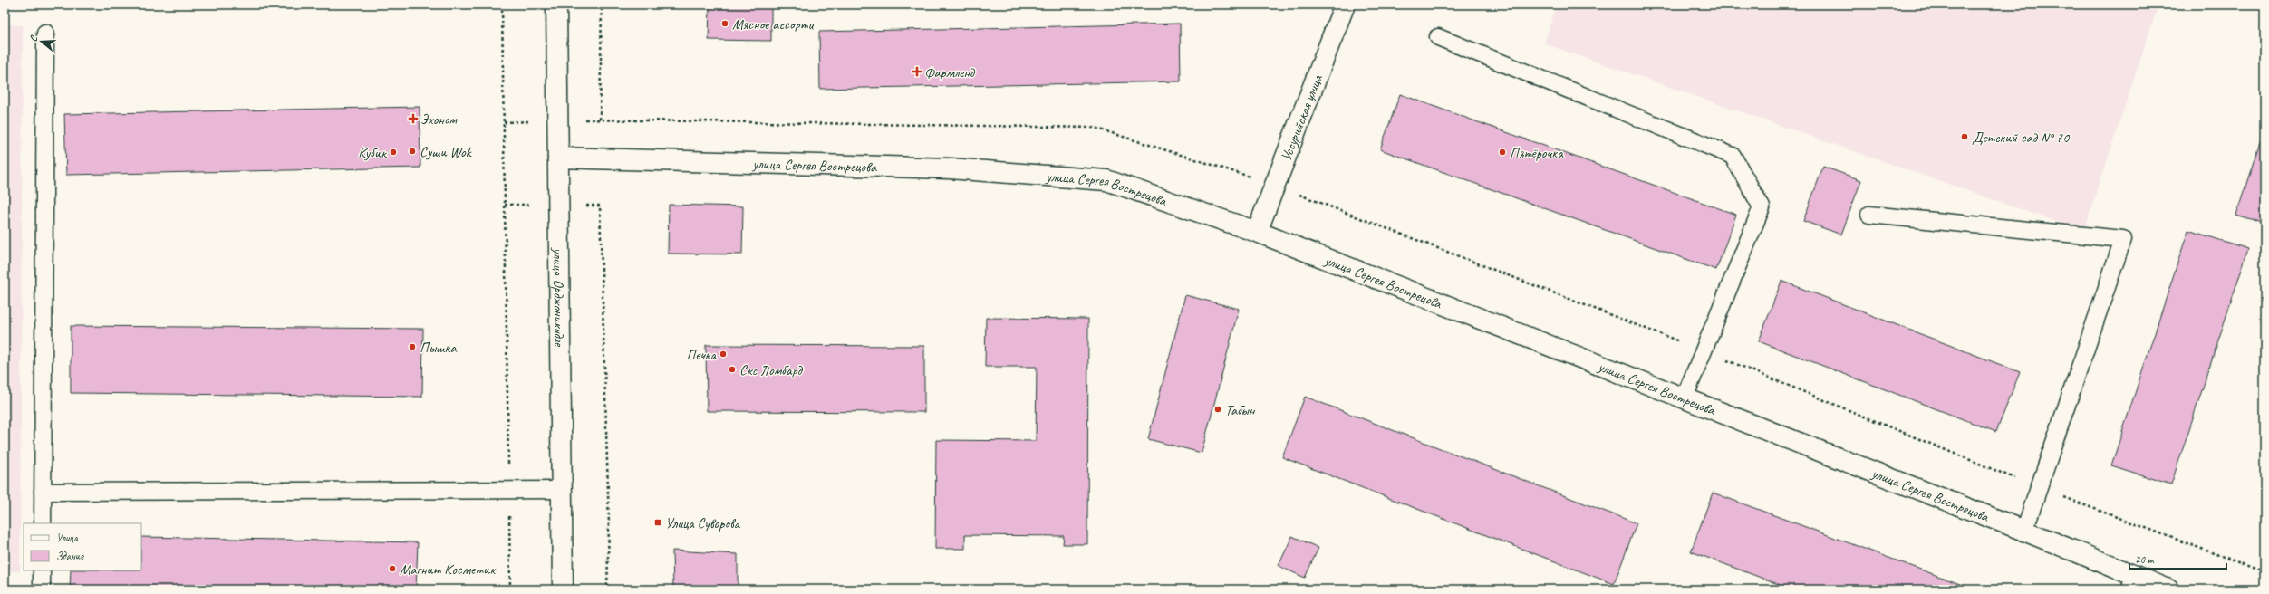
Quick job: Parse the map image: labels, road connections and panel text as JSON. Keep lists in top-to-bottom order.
{
  "streets": {
    "street": ["Уссурийская улица", "улица Сергея Вострецова", "улица Орджоникидзе"]
  },
  "crossings": [
    ["Уссурийская улица", "улица Сергея Вострецова"],
    ["улица Сергея Вострецова", "улица Орджоникидзе"]
  ],
  "places": {
    "other": [
      "Мясное ассорти",
      "Детский сад № 70",
      "Суши Wok",
      "Кубик",
      "Пятёрочка",
      "Пышка",
      "Печка",
      "Скс Ломбард",
      "Табын",
      "Магнит Косметик"
    ],
    "health": ["Фармленд", "Эконом"],
    "transit": ["Улица Суворова"]
  },
  "legend": ["Улица", "Здание"],
  "scale_bar": "20 m",
  "north": "left"
}
